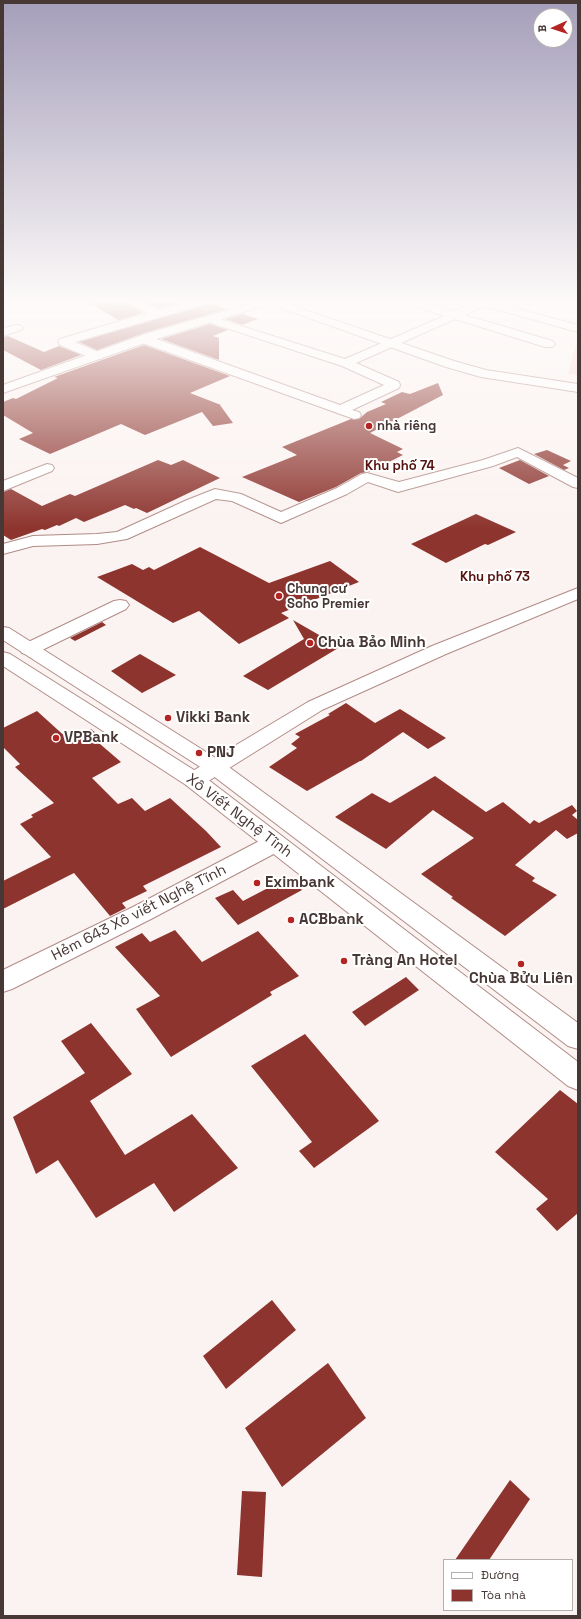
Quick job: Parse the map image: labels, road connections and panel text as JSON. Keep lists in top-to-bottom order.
{
  "streets": {
    "street": ["Xô Viết Nghệ Tĩnh", "Hẻm 643 Xô viết Nghệ Tĩnh"]
  },
  "crossings": [
    ["Xô Viết Nghệ Tĩnh", "Hẻm 643 Xô viết Nghệ Tĩnh"]
  ],
  "districts": ["Khu phố 74", "Khu phố 73"],
  "places": [
    "nhà riêng",
    "Chung cư Soho Premier",
    "Chùa Bảo Minh",
    "Vikki Bank",
    "VPBank",
    "PNJ",
    "Eximbank",
    "ACBbank",
    "Tràng An Hotel",
    "Chùa Bửu Liên"
  ],
  "legend": ["Đường", "Tòa nhà"],
  "north": "left"
}
